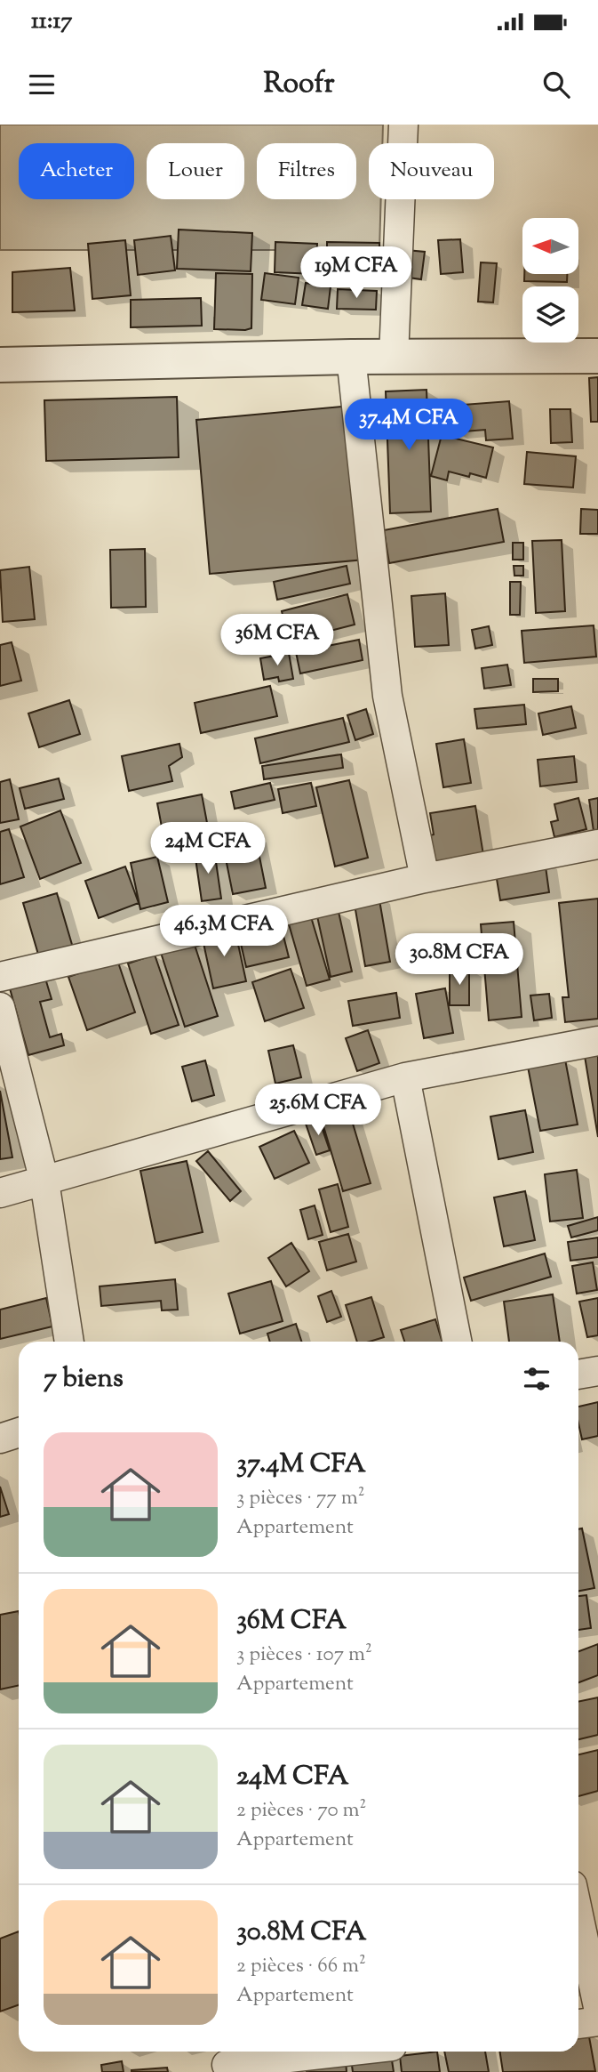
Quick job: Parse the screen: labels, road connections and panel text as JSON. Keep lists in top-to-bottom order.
{
  "north": "left",
  "page": {
    "status": "11:17",
    "header": "Roofr",
    "chip": [
      "Acheter",
      "Louer",
      "Filtres",
      "Nouveau"
    ],
    "price": [
      "19M CFA",
      "37.4M CFA",
      "36M CFA",
      "24M CFA",
      "46.3M CFA",
      "30.8M CFA",
      "25.6M CFA"
    ],
    "heading": "7 biens",
    "list": [
      {
        "name": "37.4M CFA",
        "note": "3 pièces · 77 m² · Appartement"
      },
      {
        "name": "36M CFA",
        "note": "3 pièces · 107 m² · Appartement"
      },
      {
        "name": "24M CFA",
        "note": "2 pièces · 70 m² · Appartement"
      },
      {
        "name": "30.8M CFA",
        "note": "2 pièces · 66 m² · Appartement"
      }
    ]
  }
}
